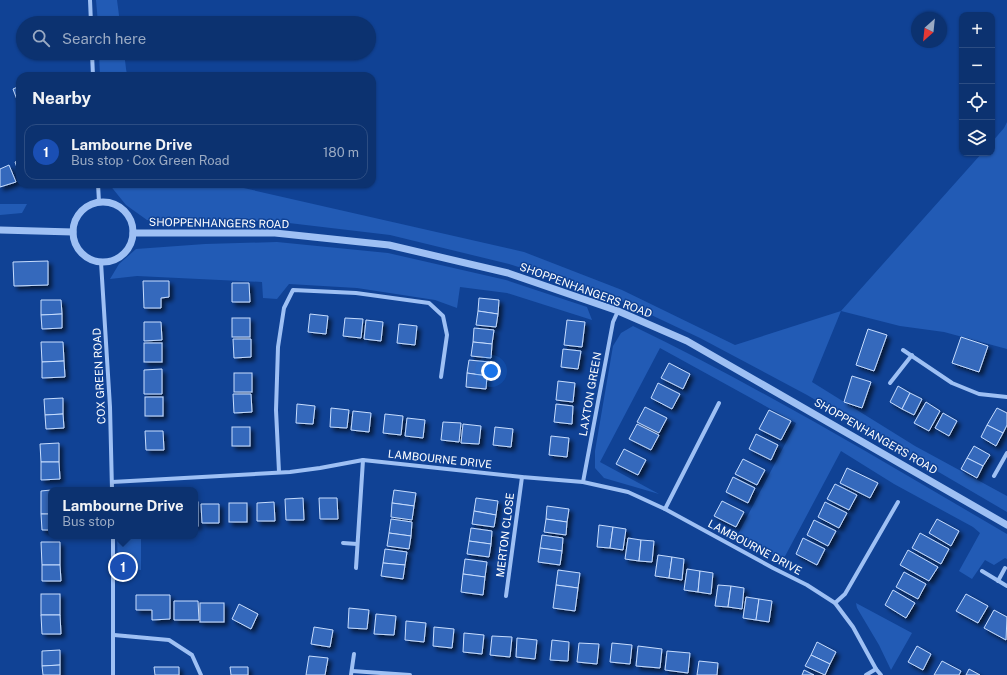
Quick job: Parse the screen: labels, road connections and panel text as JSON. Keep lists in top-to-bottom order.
{
  "streets": {
    "street": [
      "SHOPPENHANGERS ROAD",
      "COX GREEN ROAD",
      "LAXTON GREEN",
      "LAMBOURNE DRIVE",
      "MERTON CLOSE"
    ]
  },
  "crossings": [
    ["SHOPPENHANGERS ROAD", "COX GREEN ROAD"],
    ["SHOPPENHANGERS ROAD", "LAXTON GREEN"],
    ["COX GREEN ROAD", "LAMBOURNE DRIVE"],
    ["LAXTON GREEN", "LAMBOURNE DRIVE"],
    ["LAMBOURNE DRIVE", "MERTON CLOSE"]
  ],
  "north": "bottom left",
  "page": {
    "map_buttons": ["+", "−"],
    "search": "Search here",
    "heading": "Nearby",
    "list": [
      {
        "mark": "1",
        "name": "Lambourne Drive",
        "note": "Bus stop · Cox Green Road",
        "value": "180 m"
      }
    ],
    "popup": ["Lambourne Drive", "Bus stop"],
    "pins": "1"
  }
}
